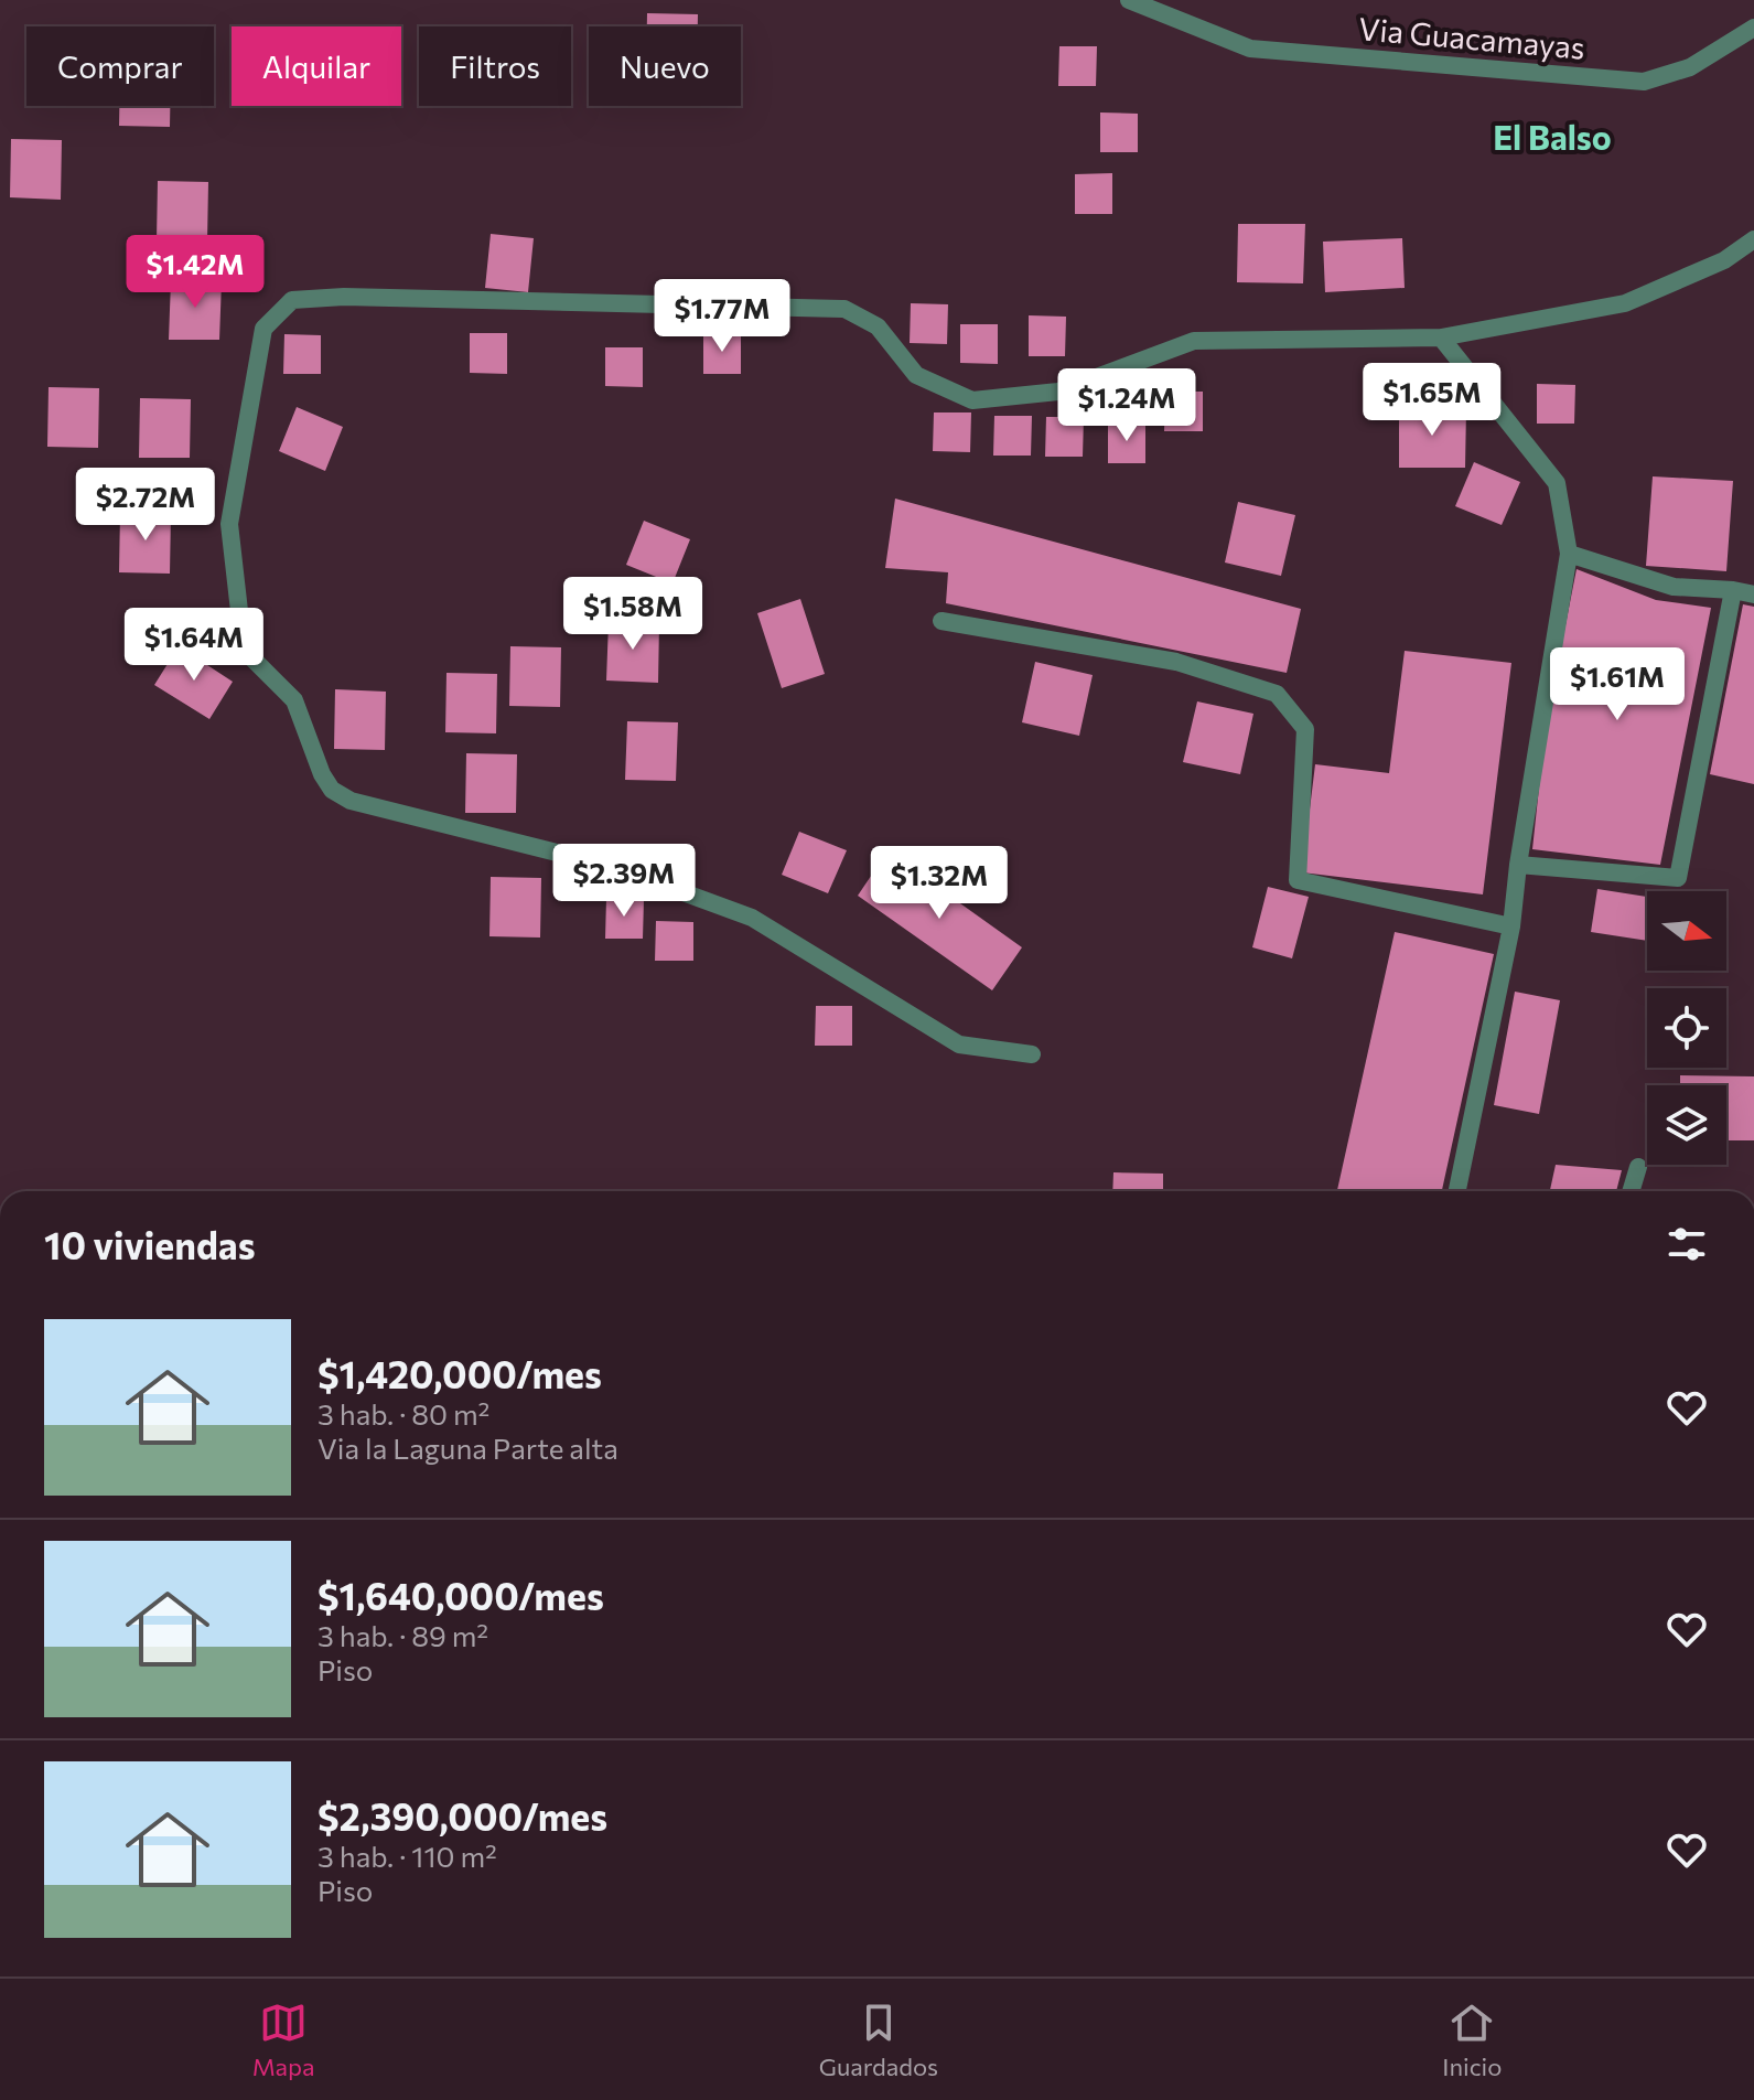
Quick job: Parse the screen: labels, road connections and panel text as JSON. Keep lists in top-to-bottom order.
{
  "streets": {
    "street": ["Via Guacamayas"]
  },
  "districts": ["El Balso"],
  "north": "right",
  "page": {
    "chip": [
      "Comprar",
      "Alquilar",
      "Filtros",
      "Nuevo"
    ],
    "price": [
      "$1.42M",
      "$1.77M",
      "$1.65M",
      "$1.24M",
      "$2.72M",
      "$1.58M",
      "$1.64M",
      "$1.61M",
      "$2.39M",
      "$1.32M"
    ],
    "heading": "10 viviendas",
    "list": [
      {
        "name": "$1,420,000/mes",
        "note": "3 hab. · 80 m² · Via la Laguna Parte alta"
      },
      {
        "name": "$1,640,000/mes",
        "note": "3 hab. · 89 m² · Piso"
      },
      {
        "name": "$2,390,000/mes",
        "note": "3 hab. · 110 m² · Piso"
      }
    ],
    "tabs": ["Mapa", "Guardados", "Inicio"]
  }
}
